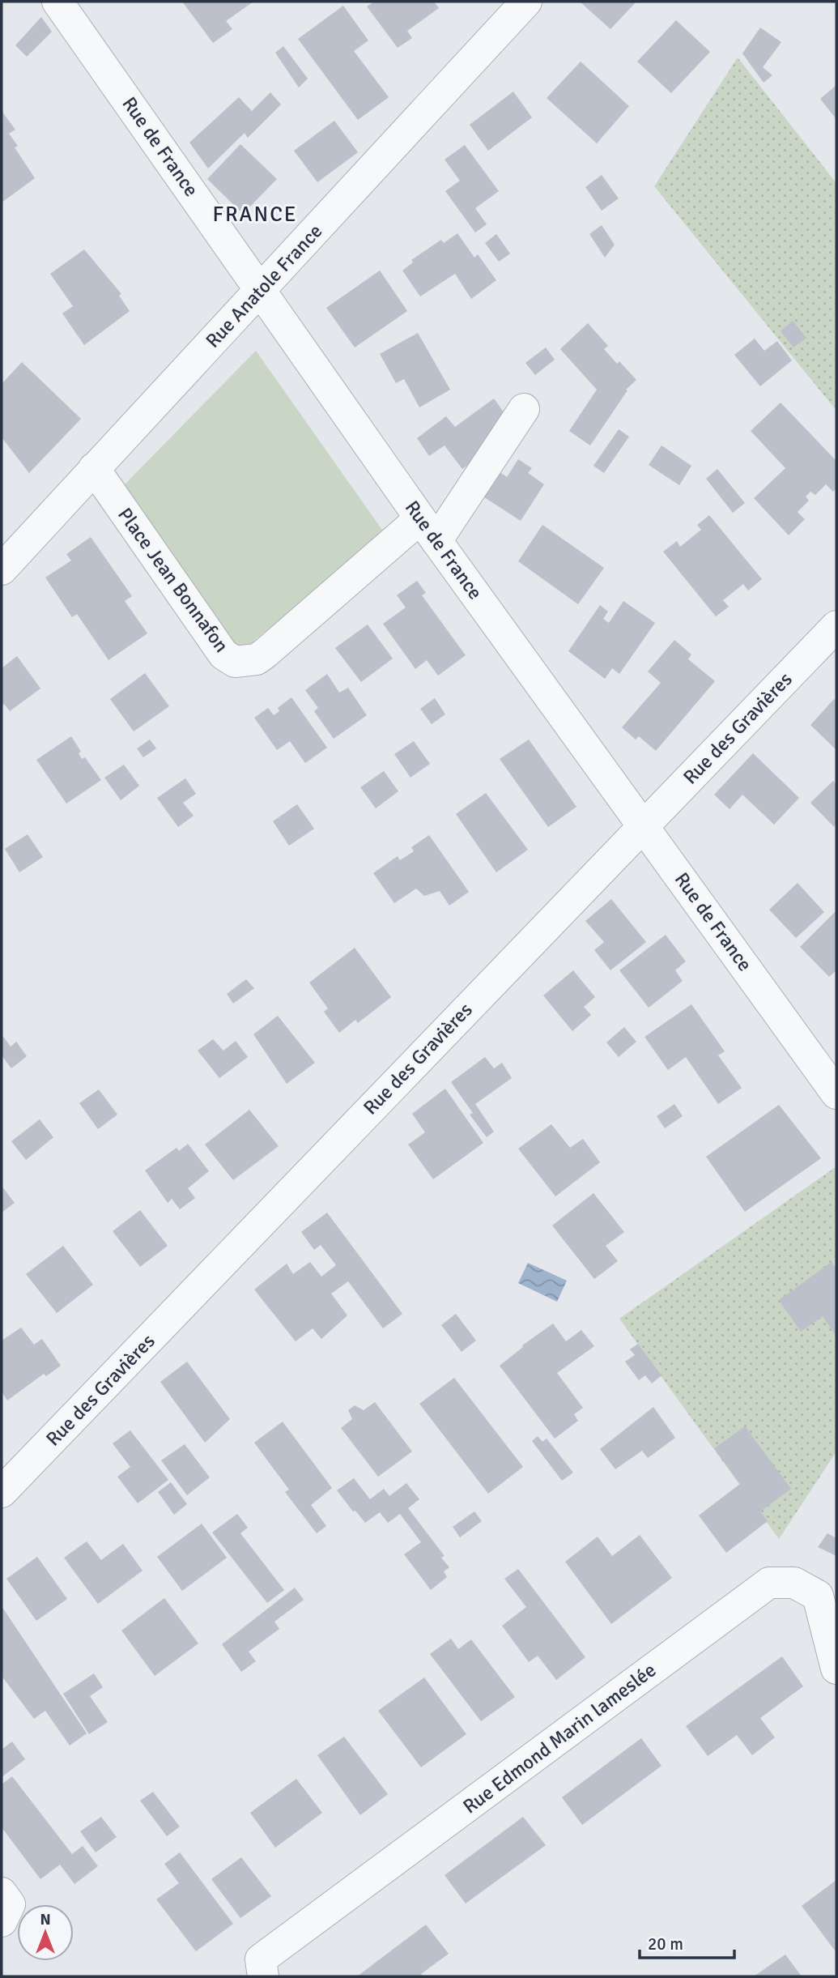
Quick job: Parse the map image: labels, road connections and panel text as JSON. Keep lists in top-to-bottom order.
{
  "streets": {
    "street": [
      "Rue de France",
      "Rue Anatole France",
      "Place Jean Bonnafon",
      "Rue des Gravières",
      "Rue Edmond Marin lameslée"
    ]
  },
  "crossings": [
    ["Rue de France", "Rue Anatole France"],
    ["Rue de France", "Place Jean Bonnafon"],
    ["Rue de France", "Rue des Gravières"],
    ["Rue Anatole France", "Place Jean Bonnafon"]
  ],
  "districts": ["FRANCE"],
  "scale_bar": "20 m",
  "north": "top"
}
